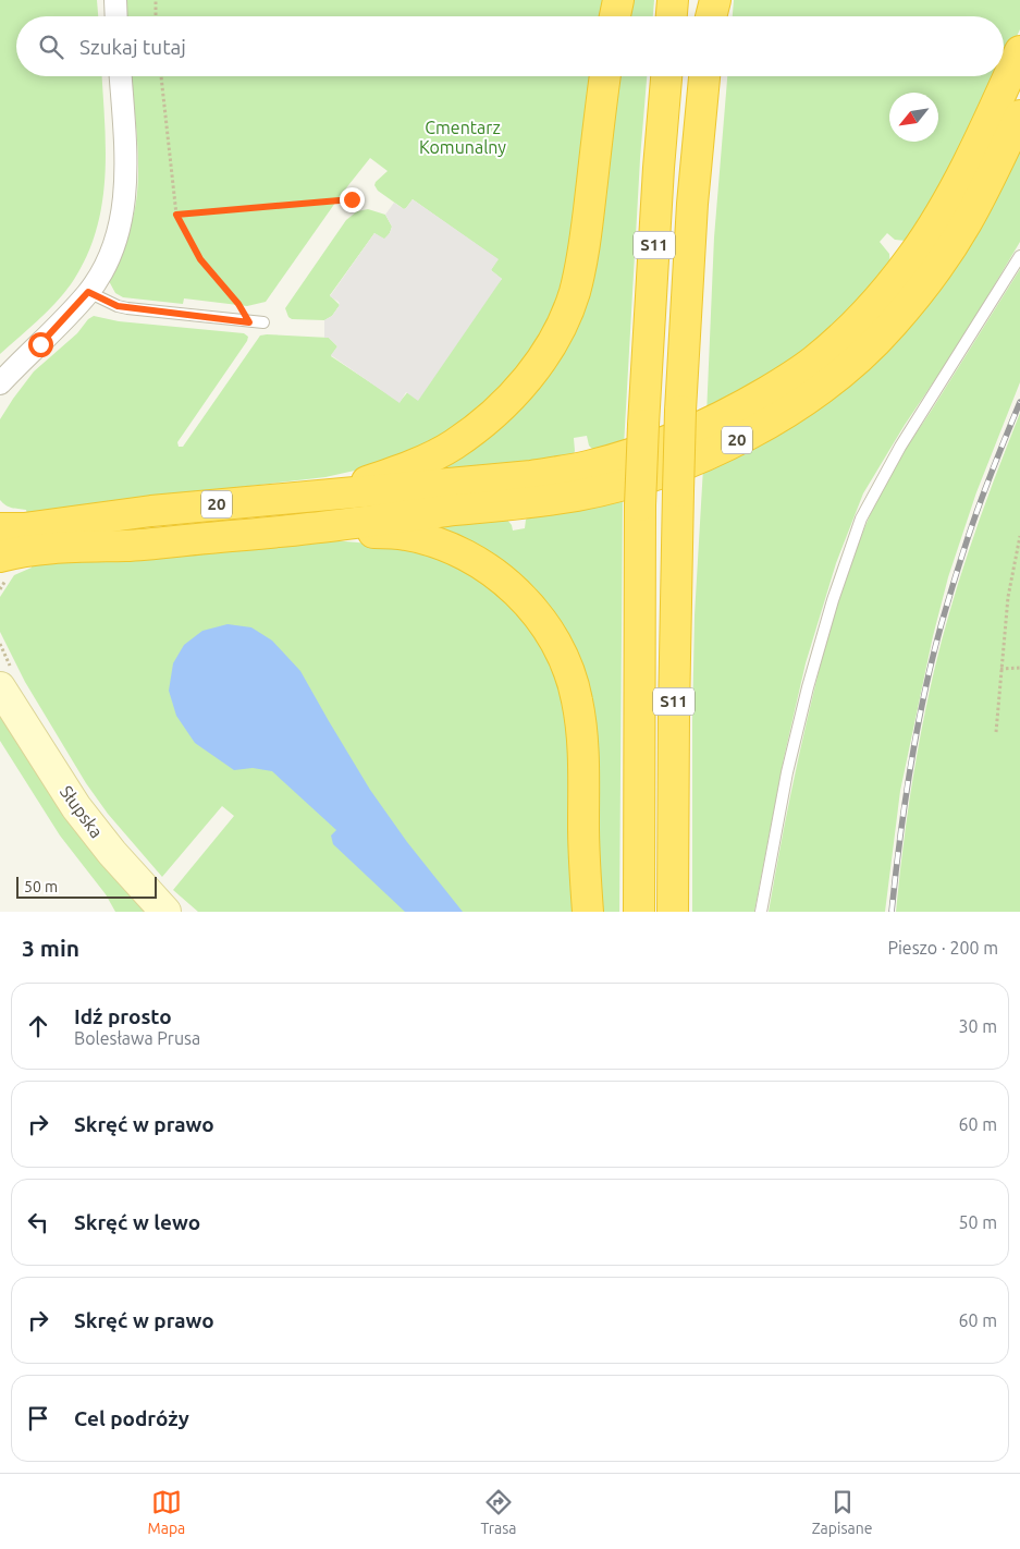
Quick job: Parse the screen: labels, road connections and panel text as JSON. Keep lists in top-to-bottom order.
{
  "streets": {
    "highway": ["S11", "20"],
    "main road": ["Słupska"]
  },
  "parks": ["Cmentarz Komunalny"],
  "scale_bar": "50 m",
  "north": "bottom left",
  "page": {
    "search": "Szukaj tutaj",
    "scale": "50 m",
    "heading": ["3 min", "Pieszo · 200 m"],
    "list": [
      ["Idź prosto", "Bolesława Prusa", "30 m"],
      ["Skręć w prawo", "60 m"],
      ["Skręć w lewo", "50 m"],
      ["Skręć w prawo", "60 m"],
      "Cel podróży"
    ],
    "nav": ["Mapa", "Trasa", "Zapisane"]
  }
}
